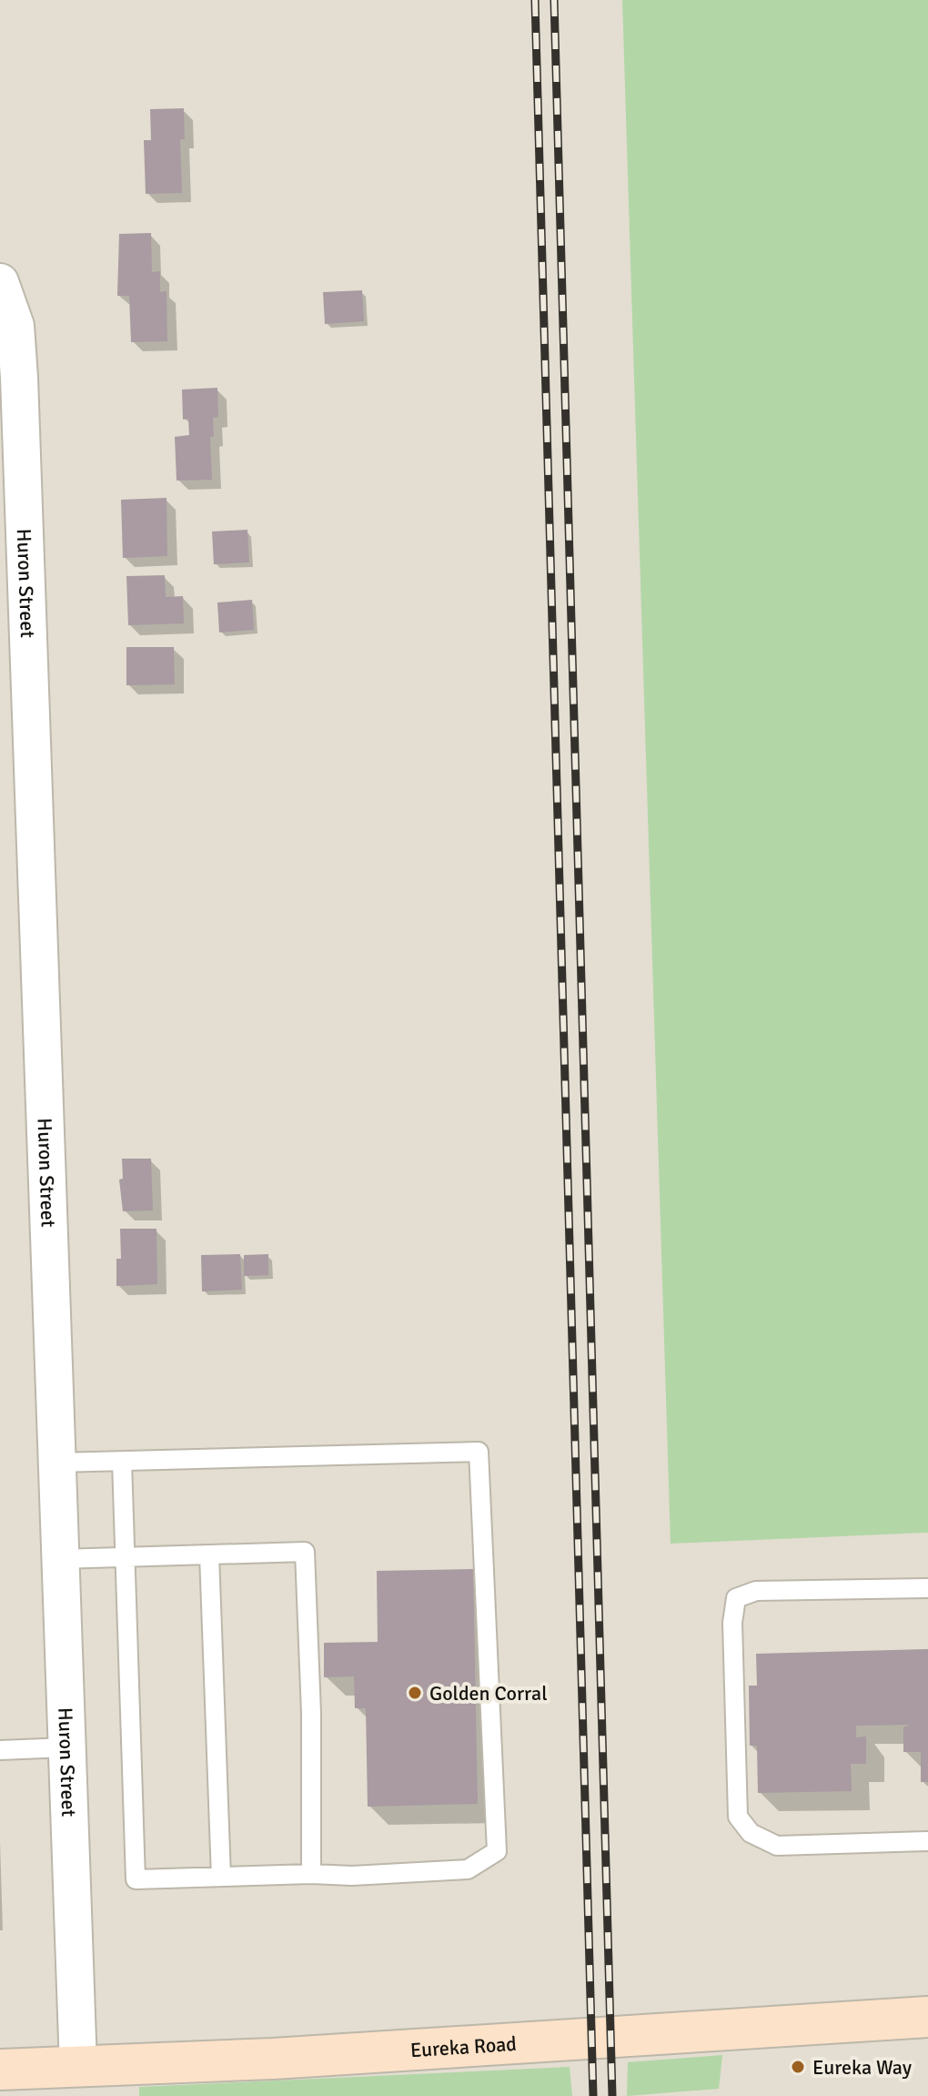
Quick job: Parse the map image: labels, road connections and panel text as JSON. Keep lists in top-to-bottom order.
{
  "streets": {
    "main road": ["Eureka Road"],
    "street": ["Huron Street"]
  },
  "crossings": [
    ["Huron Street", "Eureka Road"]
  ],
  "places": ["Golden Corral", "Eureka Way"]
}
